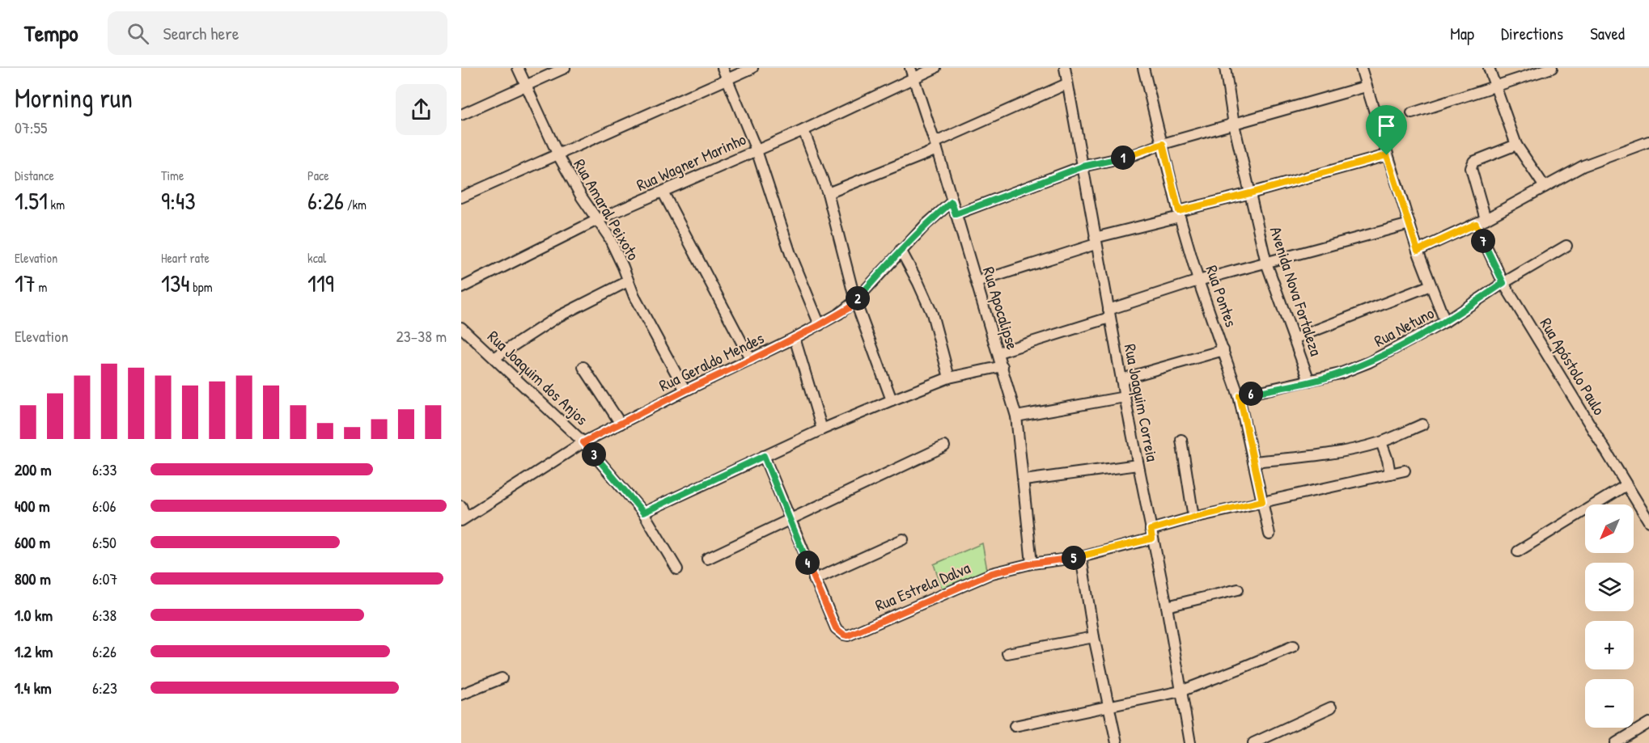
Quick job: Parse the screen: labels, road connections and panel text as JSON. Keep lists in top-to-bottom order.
{
  "streets": {
    "street": [
      "Rua Wagner Marinho",
      "Rua Amaral Peixoto",
      "Avenida Nova Fortaleza",
      "Rua Pontes",
      "Rua Apocalipse",
      "Rua Netuno",
      "Rua Geraldo Mendes",
      "Rua Apóstolo Paulo",
      "Rua Joaquim dos Anjos",
      "Rua Joaquim Correia",
      "Rua Estrela Dalva"
    ]
  },
  "crossings": [
    ["Rua Wagner Marinho", "Rua Amaral Peixoto"],
    ["Rua Wagner Marinho", "Rua Apocalipse"],
    ["Rua Amaral Peixoto", "Rua Geraldo Mendes"],
    ["Avenida Nova Fortaleza", "Rua Netuno"],
    ["Rua Pontes", "Rua Netuno"],
    ["Rua Pontes", "Rua Estrela Dalva"],
    ["Rua Apocalipse", "Rua Geraldo Mendes"],
    ["Rua Apocalipse", "Rua Estrela Dalva"],
    ["Rua Netuno", "Rua Apóstolo Paulo"],
    ["Rua Geraldo Mendes", "Rua Joaquim dos Anjos"],
    ["Rua Joaquim Correia", "Rua Estrela Dalva"]
  ],
  "north": "bottom left",
  "page": {
    "header": "Tempo",
    "search": "Search here",
    "nav": ["Map", "Directions", "Saved"],
    "heading": ["Morning run", "07:55"],
    "pins": [
      "1",
      "7",
      "2",
      "6",
      "3",
      "5",
      "4"
    ],
    "stats": [
      ["Distance", "1.51 km"],
      ["Time", "9:43"],
      ["Pace", "6:26 /km"],
      ["Elevation", "17 m"],
      ["Heart rate", "134 bpm"],
      ["kcal", "119"]
    ],
    "chart": ["Elevation", "23–38 m"],
    "list": [
      {
        "name": "200 m",
        "note": "6:33"
      },
      {
        "name": "400 m",
        "note": "6:06"
      },
      {
        "name": "600 m",
        "note": "6:50"
      },
      {
        "name": "800 m",
        "note": "6:07"
      },
      {
        "name": "1.0 km",
        "note": "6:38"
      },
      {
        "name": "1.2 km",
        "note": "6:26"
      },
      {
        "name": "1.4 km",
        "note": "6:23"
      }
    ],
    "map_buttons": ["+", "−"]
  }
}
